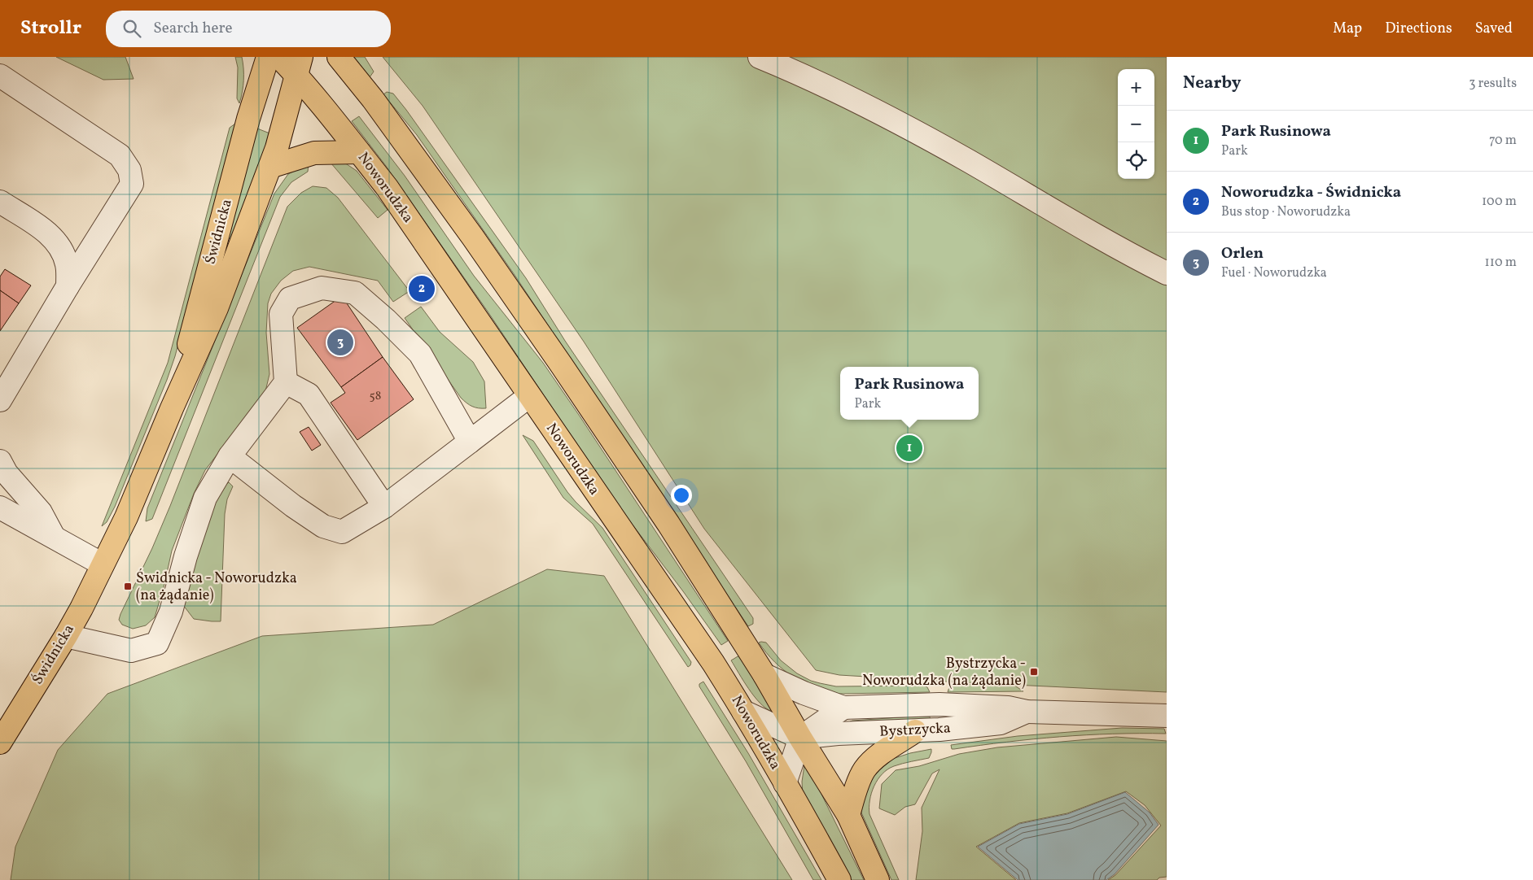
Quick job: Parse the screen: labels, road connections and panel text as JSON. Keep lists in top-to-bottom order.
{
  "streets": {
    "main road": ["Noworudzka", "Świdnicka"],
    "street": ["Bystrzycka"]
  },
  "crossings": [
    ["Noworudzka", "Świdnicka"]
  ],
  "places": {
    "transit": ["Świdnicka - Noworudzka (na żądanie)", "Bystrzycka - Noworudzka (na żądanie)"]
  },
  "house_numbers": ["58"],
  "page": {
    "header": "Strollr",
    "search": "Search here",
    "nav": ["Map", "Directions", "Saved"],
    "heading": ["Nearby", "3 results"],
    "map_buttons": ["+", "−"],
    "list": [
      {
        "mark": "1",
        "name": "Park Rusinowa",
        "note": "Park",
        "value": "70 m"
      },
      {
        "mark": "2",
        "name": "Noworudzka - Świdnicka",
        "note": "Bus stop · Noworudzka",
        "value": "100 m"
      },
      {
        "mark": "3",
        "name": "Orlen",
        "note": "Fuel · Noworudzka",
        "value": "110 m"
      }
    ],
    "pins": ["2", "3", "1"],
    "popup": ["Park Rusinowa", "Park"]
  }
}
